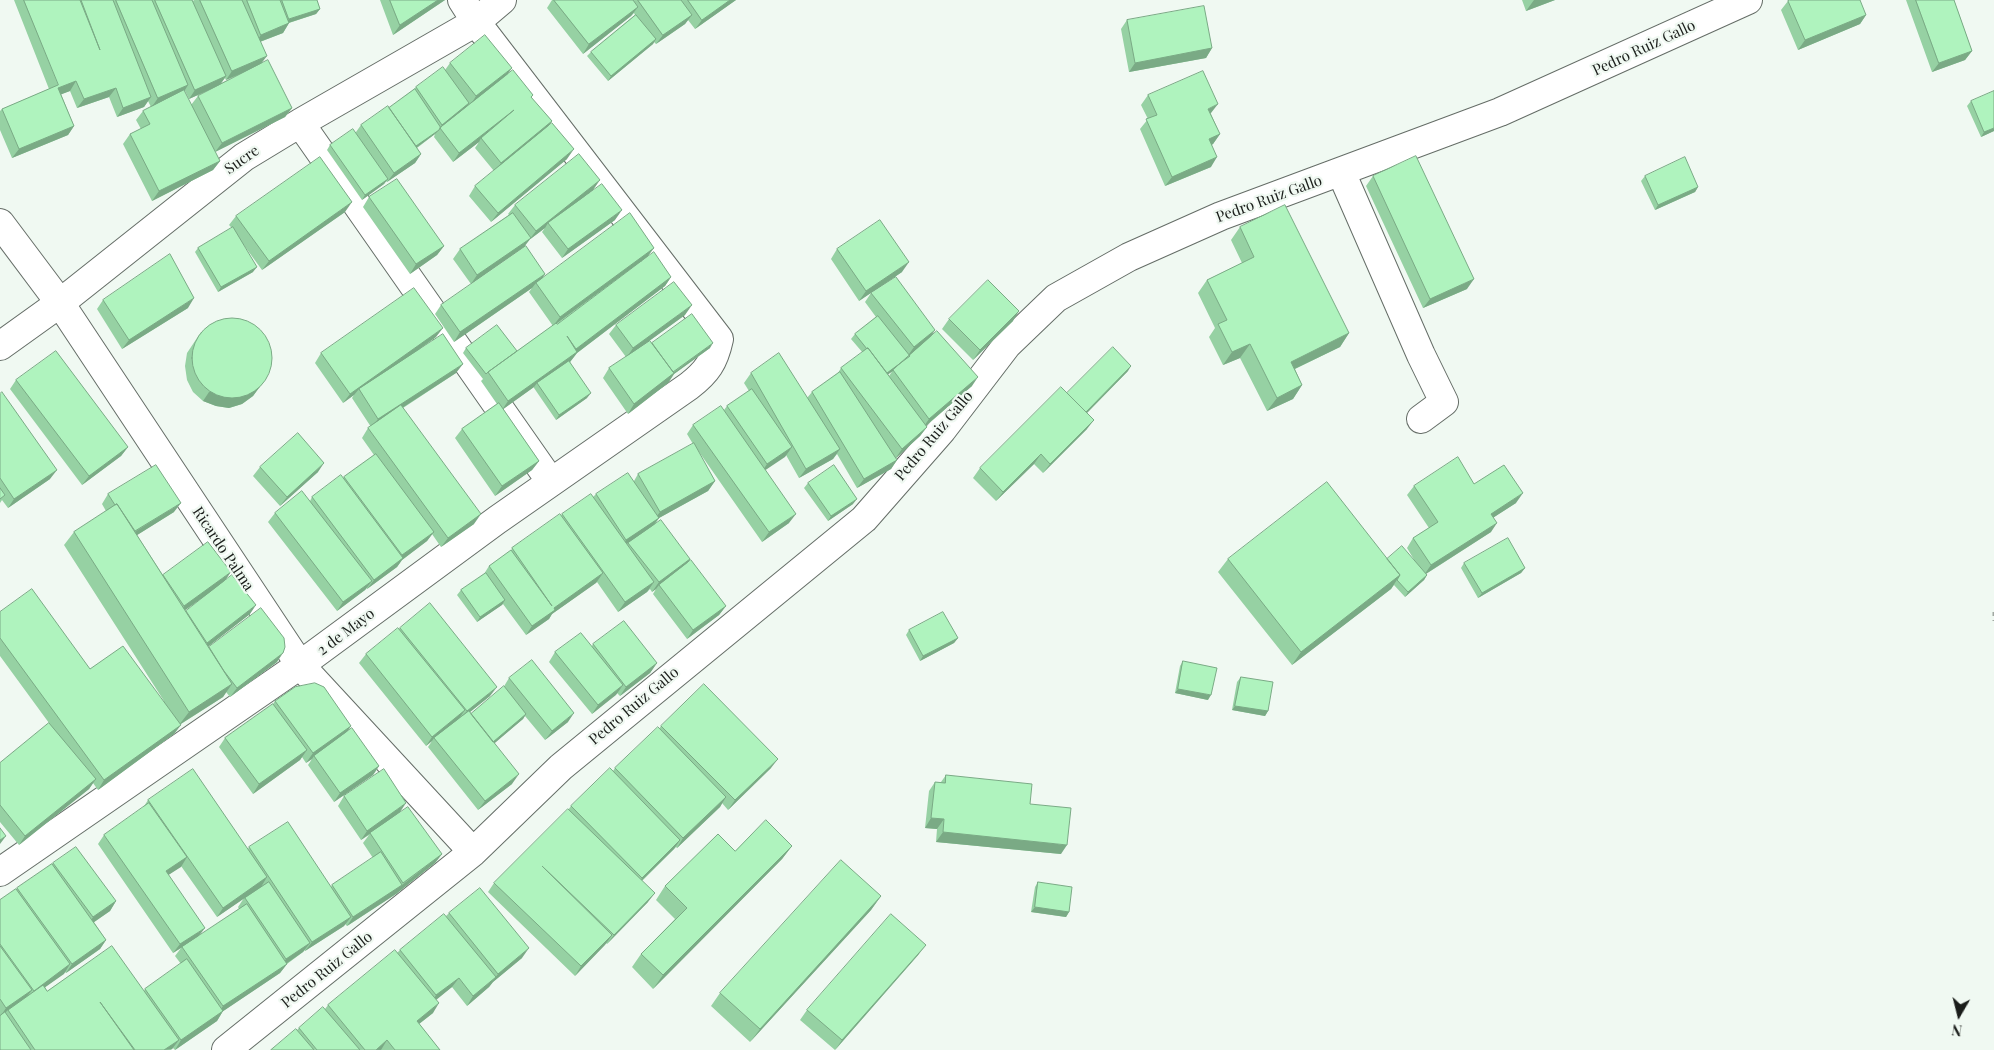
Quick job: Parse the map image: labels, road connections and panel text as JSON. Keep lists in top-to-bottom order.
{
  "streets": {
    "street": [
      "Pedro Ruiz Gallo",
      "Sucre",
      "Ricardo Palma",
      "2 de Mayo"
    ]
  },
  "crossings": [
    ["Pedro Ruiz Gallo", "Ricardo Palma"],
    ["Sucre", "Ricardo Palma"],
    ["Sucre", "2 de Mayo"],
    ["Ricardo Palma", "2 de Mayo"]
  ],
  "north": "bottom"
}
